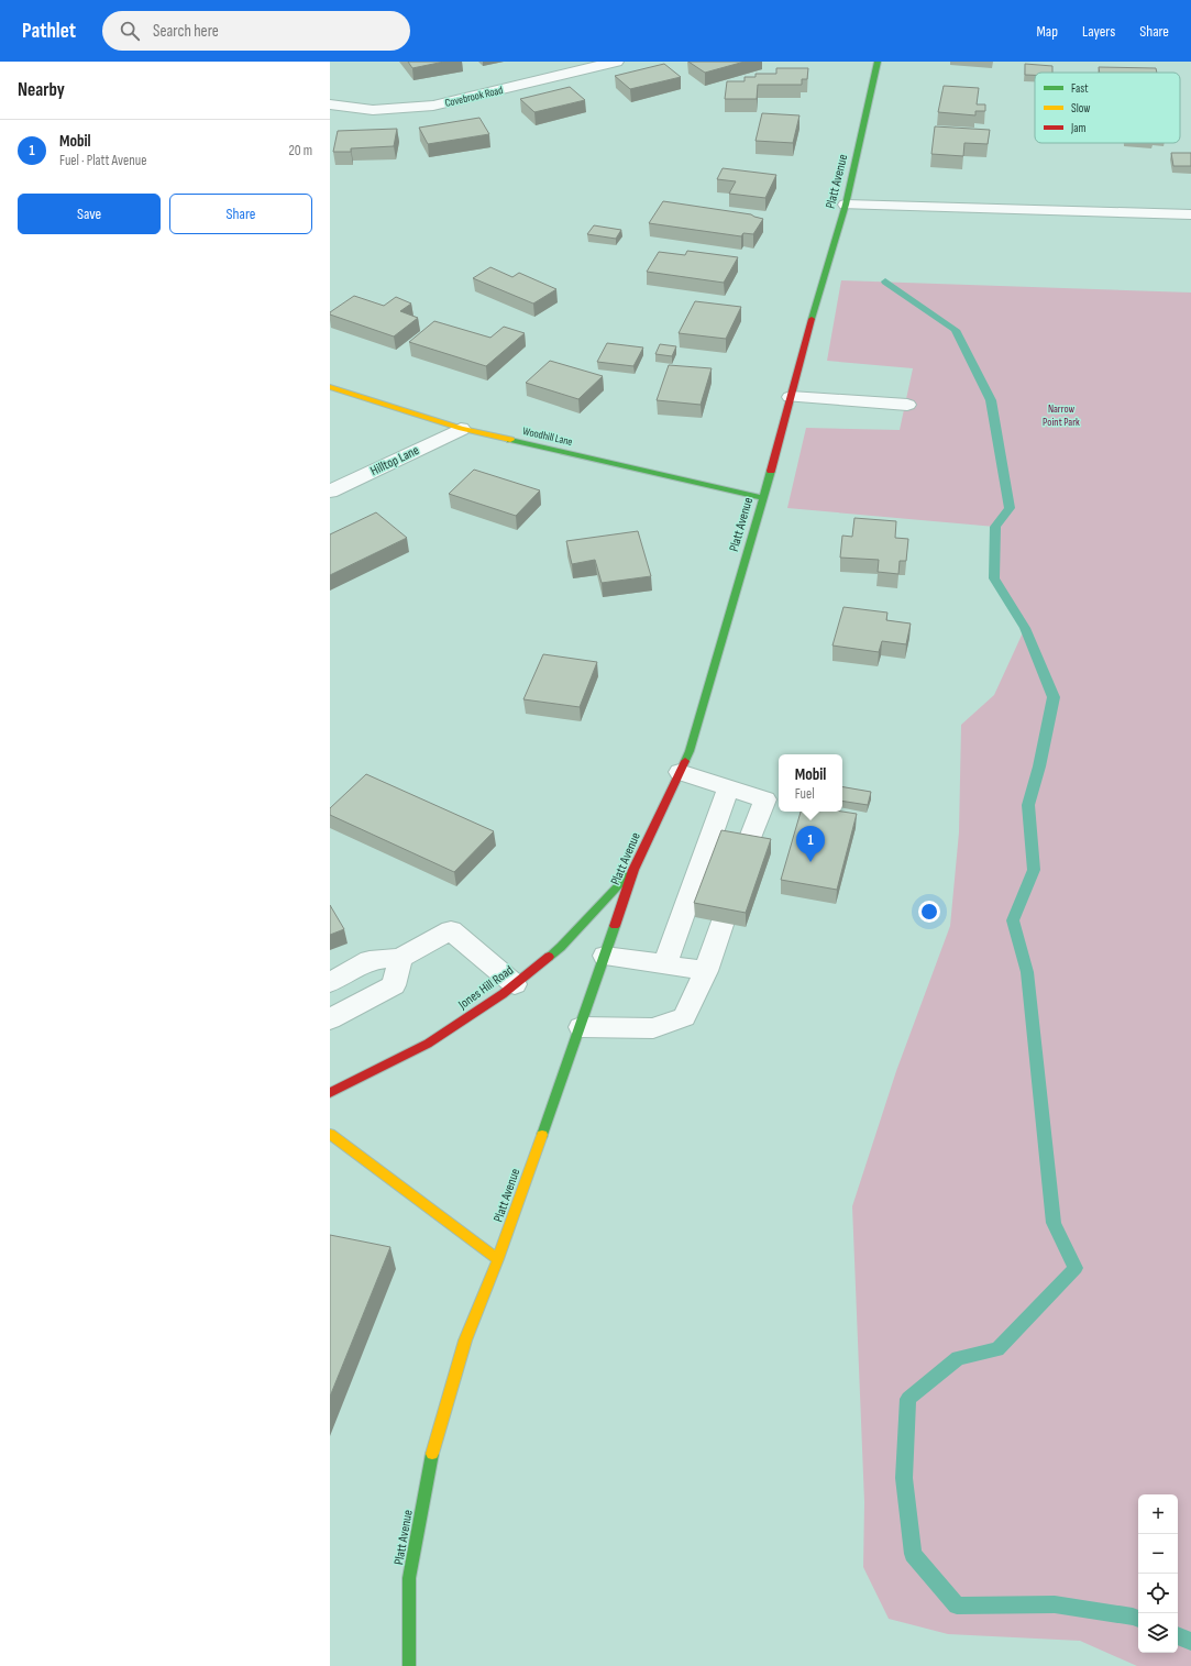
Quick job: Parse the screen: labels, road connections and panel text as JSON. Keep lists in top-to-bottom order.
{
  "streets": {
    "main road": ["Platt Avenue", "Woodhill Lane", "Jones Hill Road"],
    "street": ["Covebrook Road", "Hilltop Lane"]
  },
  "crossings": [
    ["Platt Avenue", "Woodhill Lane"],
    ["Platt Avenue", "Jones Hill Road"],
    ["Woodhill Lane", "Hilltop Lane"]
  ],
  "parks": ["Narrow Point Park"],
  "legend": ["Fast", "Slow", "Jam"],
  "page": {
    "header": "Pathlet",
    "search": "Search here",
    "nav": ["Map", "Layers", "Share"],
    "heading": "Nearby",
    "list": [
      {
        "mark": "1",
        "name": "Mobil",
        "note": "Fuel · Platt Avenue",
        "value": "20 m"
      }
    ],
    "buttons": ["Save", "Share"],
    "popup": ["Mobil", "Fuel"],
    "pins": "1",
    "map_buttons": ["+", "−"]
  }
}
